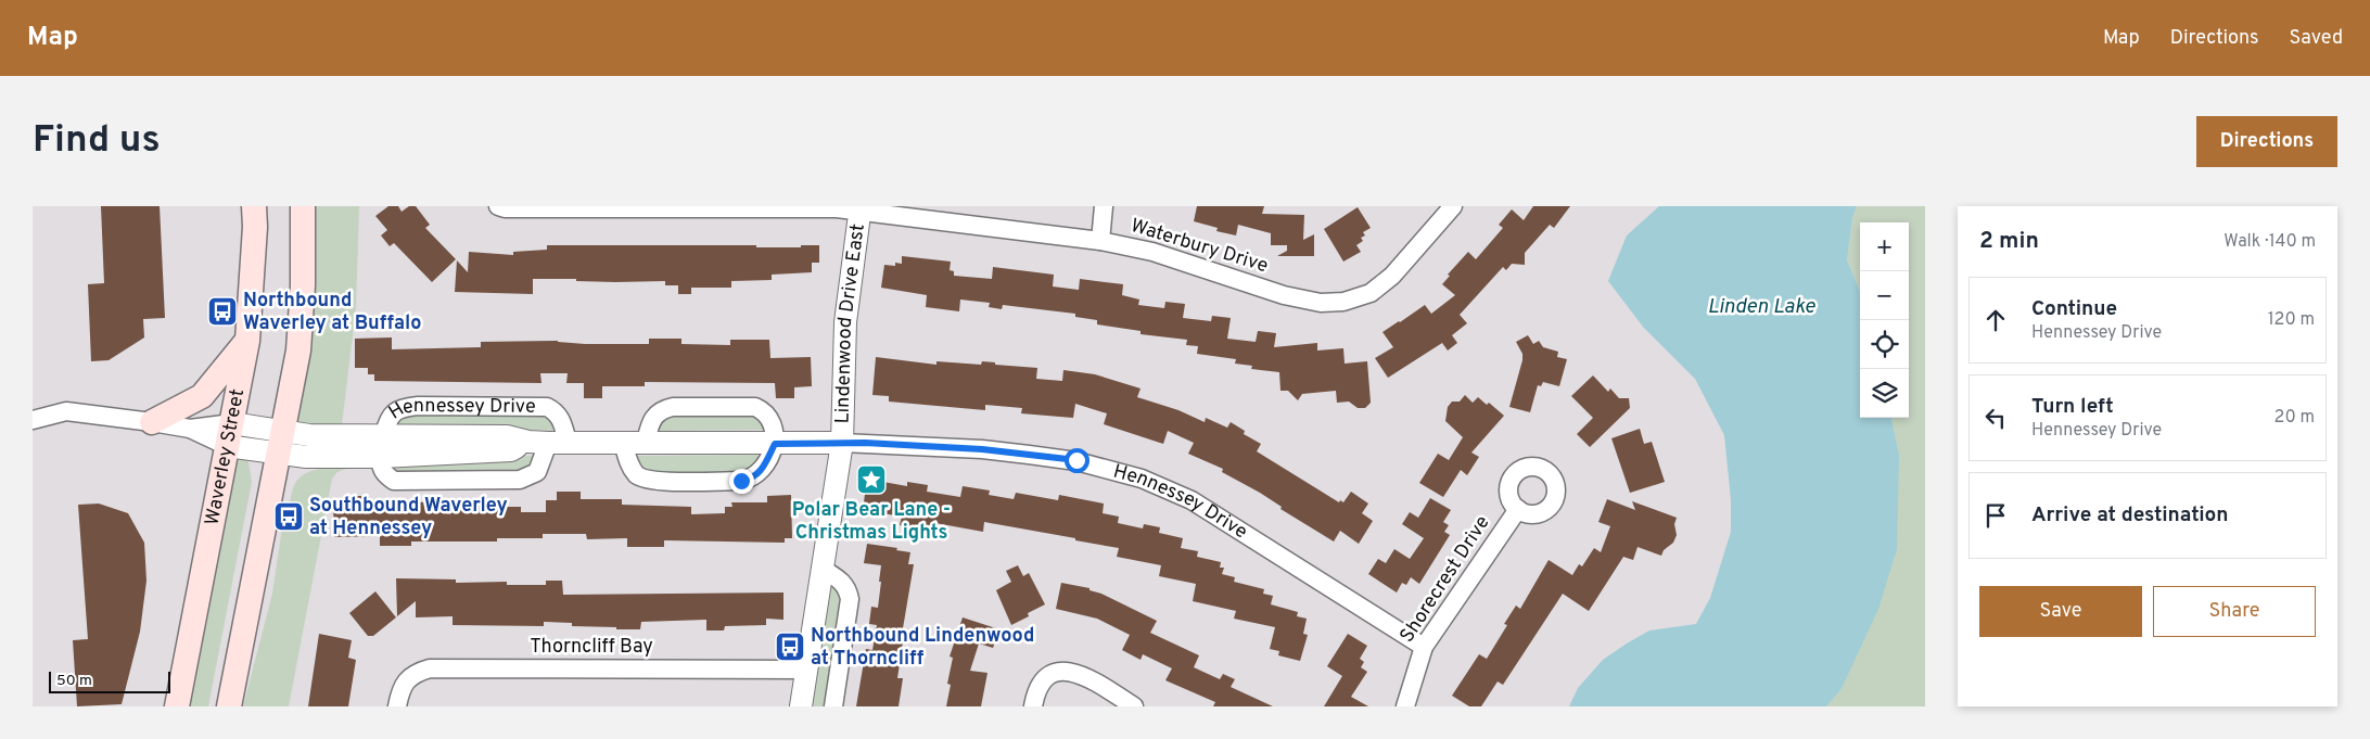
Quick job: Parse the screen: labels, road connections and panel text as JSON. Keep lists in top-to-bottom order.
{
  "streets": {
    "main road": ["Waverley Street"],
    "street": [
      "Waterbury Drive",
      "Lindenwood Drive East",
      "Hennessey Drive",
      "Shorecrest Drive",
      "Thorncliff Bay"
    ]
  },
  "crossings": [
    ["Waterbury Drive", "Lindenwood Drive East"],
    ["Lindenwood Drive East", "Hennessey Drive"],
    ["Lindenwood Drive East", "Thorncliff Bay"],
    ["Hennessey Drive", "Waverley Street"],
    ["Hennessey Drive", "Shorecrest Drive"]
  ],
  "water": ["Linden Lake"],
  "places": {
    "bus stop": ["Northbound Waverley at Buffalo", "Southbound Waverley at Hennessey", "Northbound Lindenwood at Thorncliff"],
    "place": ["Polar Bear Lane - Christmas Lights"]
  },
  "scale_bar": "50 m",
  "page": {
    "header": "Map",
    "nav": ["Map", "Directions", "Saved"],
    "buttons": [
      "Directions",
      ["Save", "Share"]
    ],
    "title": "Find us",
    "heading": ["2 min", "Walk · 140 m"],
    "map_buttons": ["+", "−"],
    "list": [
      ["Continue", "Hennessey Drive", "120 m"],
      ["Turn left", "Hennessey Drive", "20 m"],
      "Arrive at destination"
    ],
    "scale": "50 m"
  }
}
